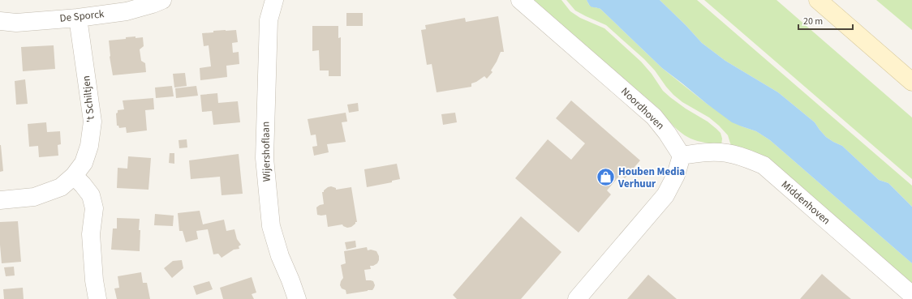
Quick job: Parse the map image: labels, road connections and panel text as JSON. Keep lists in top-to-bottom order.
{
  "streets": {
    "street": [
      "De Sporck",
      "'t Schiltjen",
      "Noordhoven",
      "Wijershoflaan",
      "Middenhoven"
    ]
  },
  "crossings": [
    ["De Sporck", "'t Schiltjen"],
    ["Noordhoven", "Middenhoven"]
  ],
  "places": {
    "shop": ["Houben Media Verhuur"]
  },
  "scale_bar": "20 m"
}
